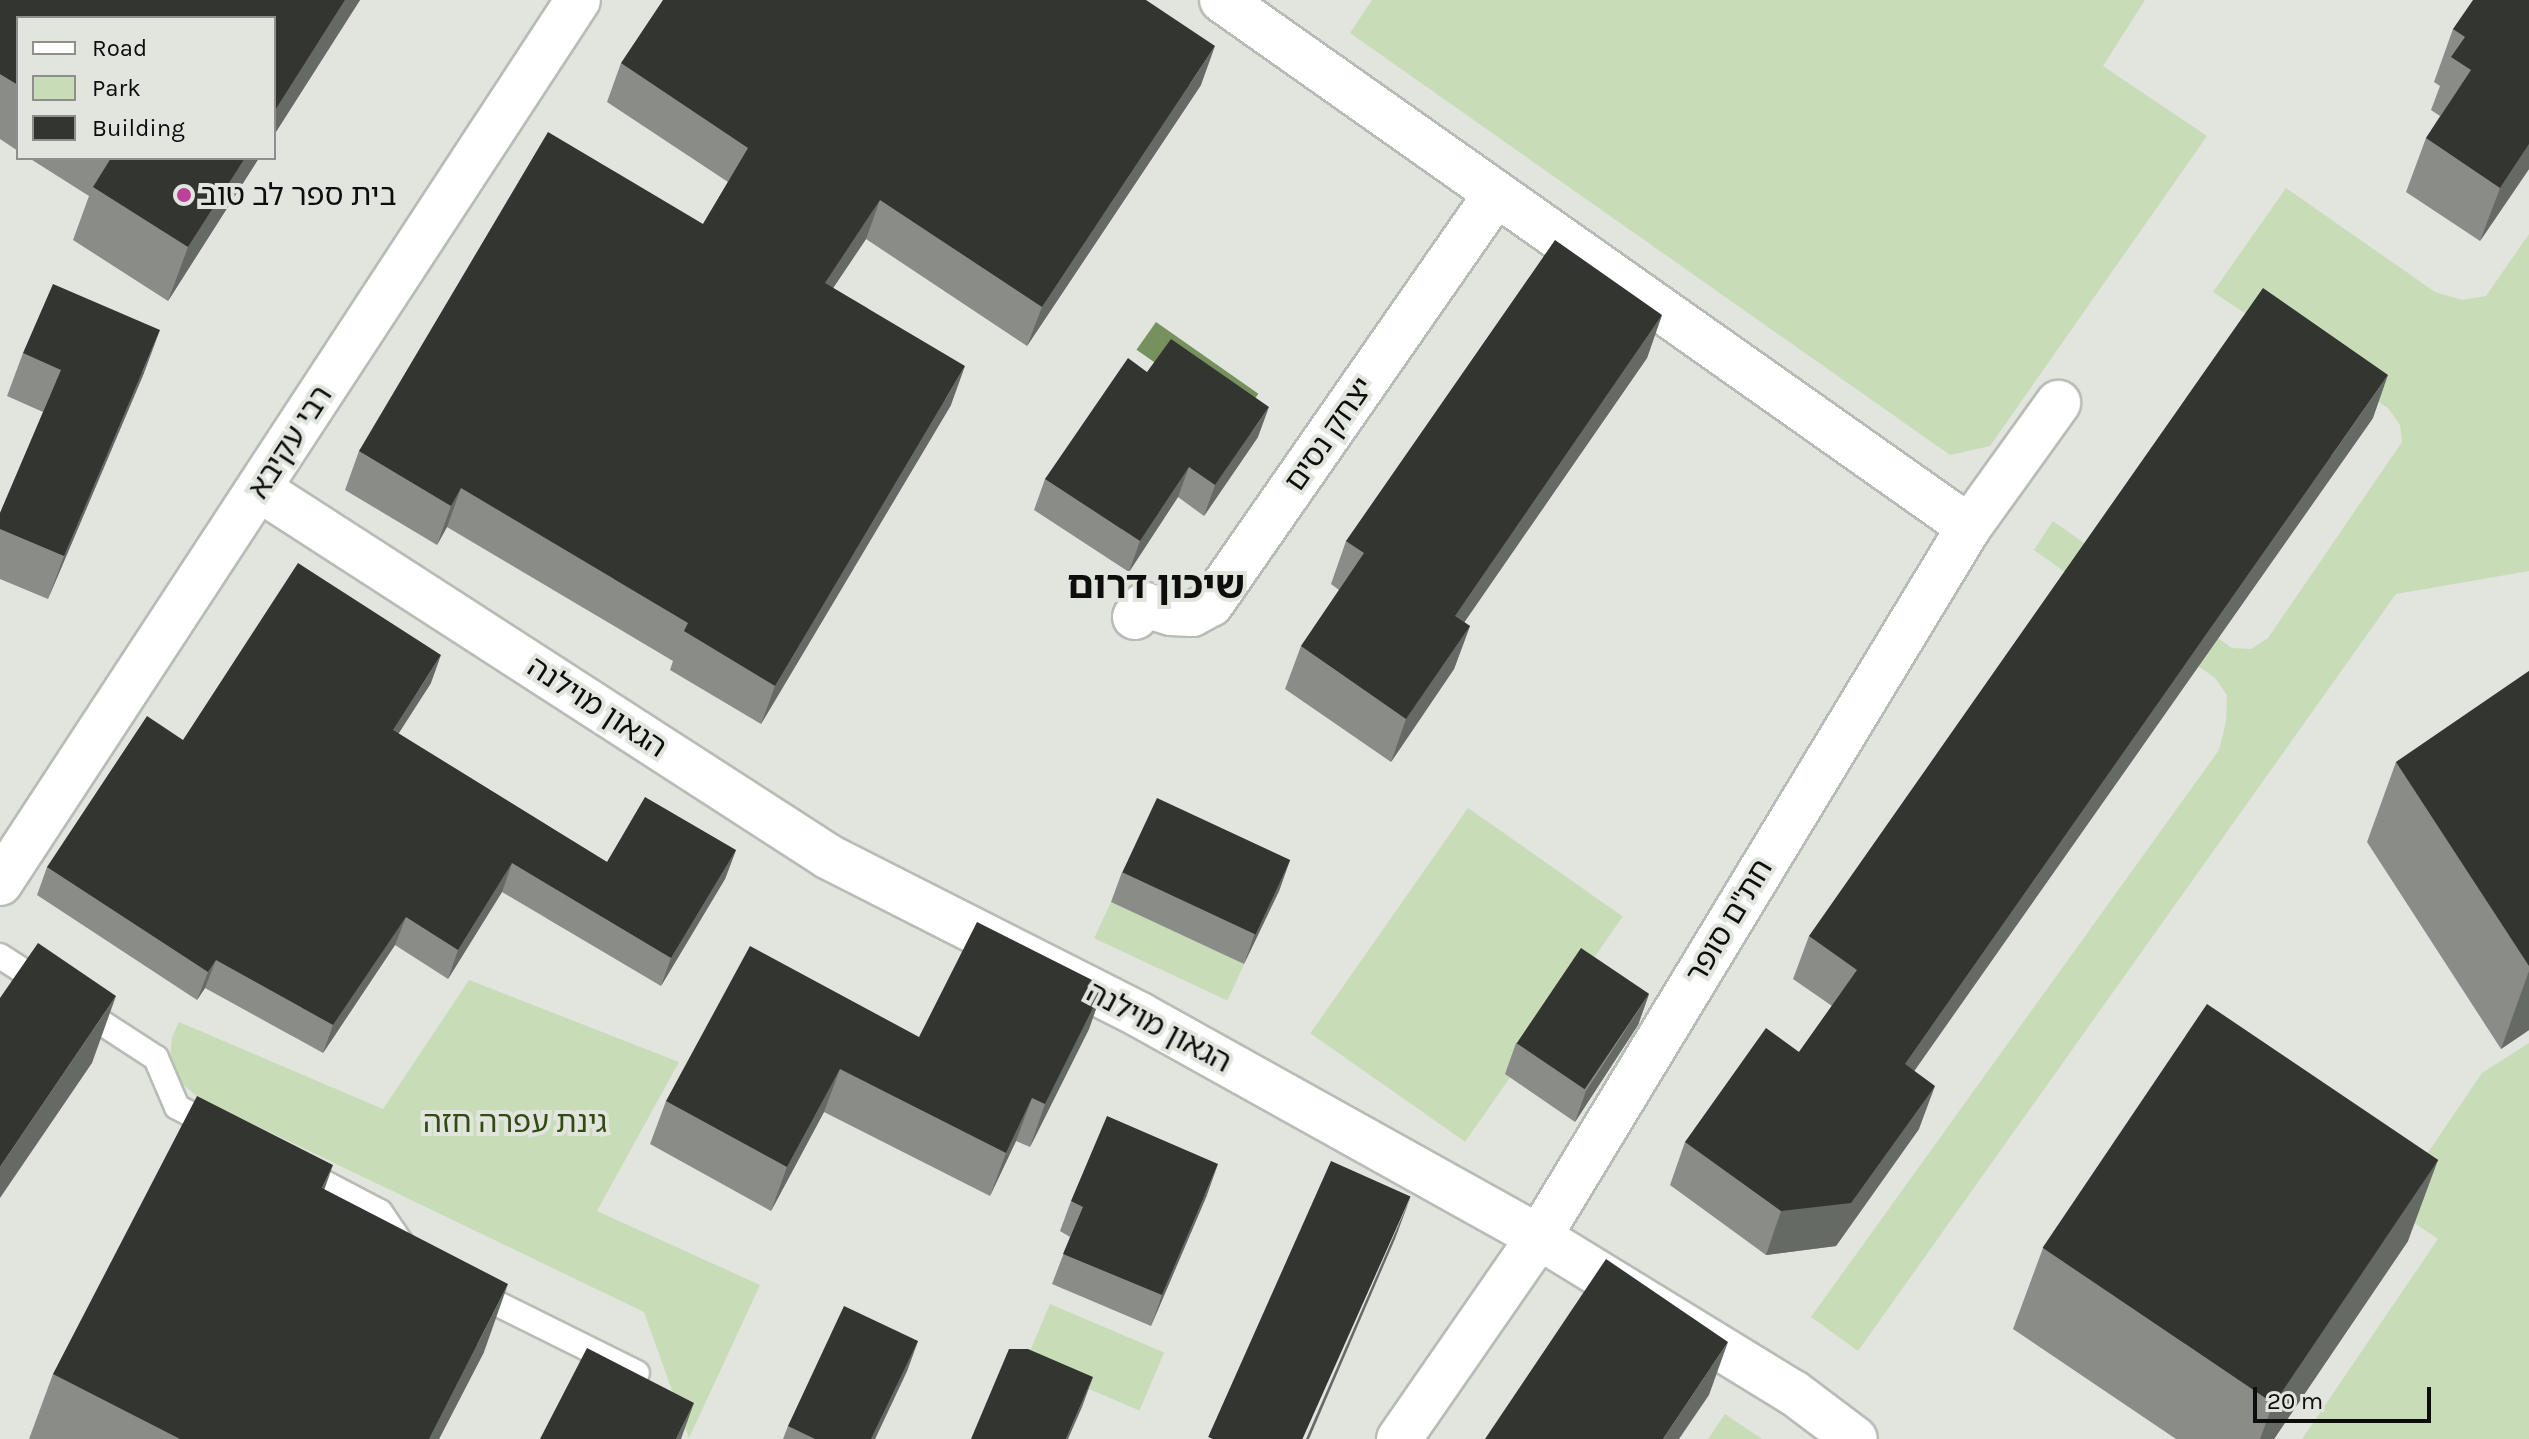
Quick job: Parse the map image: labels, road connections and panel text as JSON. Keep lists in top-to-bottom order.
{
  "streets": {
    "street": [
      "יצחק נסים",
      "רבי עקיבא",
      "הגאון מוילנה",
      "חת\"ם סופר"
    ]
  },
  "crossings": [
    ["רבי עקיבא", "הגאון מוילנה"],
    ["הגאון מוילנה", "חת\"ם סופר"]
  ],
  "districts": ["שיכון דרום"],
  "parks": ["גינת עפרה חזה"],
  "places": ["בית ספר לב טוב"],
  "legend": ["Road", "Park", "Building"],
  "scale_bar": "20 m"
}
